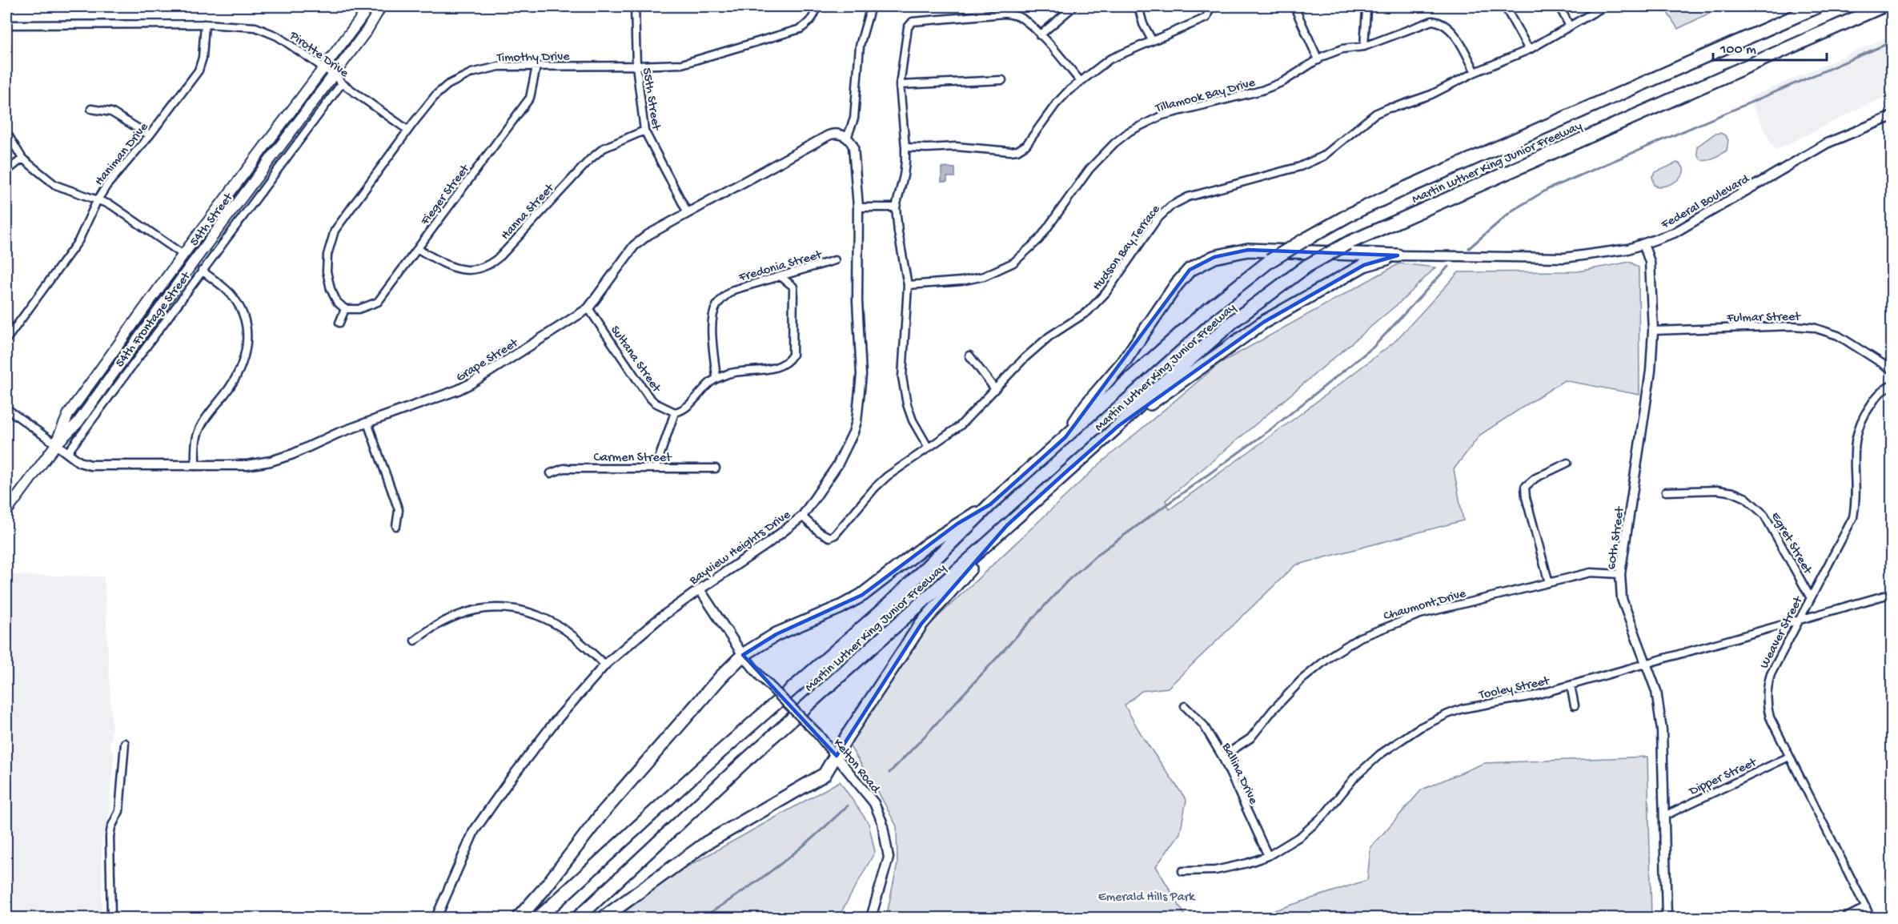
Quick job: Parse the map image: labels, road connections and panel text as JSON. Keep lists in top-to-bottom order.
{
  "streets": {
    "highway": ["Martin Luther King Junior Freeway"],
    "main road": ["54th Street"],
    "street": [
      "Pirotte Drive",
      "Timothy Drive",
      "Tillamook Bay Drive",
      "55th Street",
      "Haniman Drive",
      "Fieger Street",
      "Federal Boulevard",
      "Hanna Street",
      "Hudson Bay Terrace",
      "Fredonia Street",
      "Fulmar Street",
      "54th Frontage Street",
      "Sultana Street",
      "Grape Street",
      "Carmen Street",
      "60th Street",
      "Egret Street",
      "Bayview Heights Drive",
      "Chaumont Drive",
      "Weaver Street",
      "Tooley Street",
      "Kelton Road",
      "Ballina Drive",
      "Dipper Street"
    ]
  },
  "crossings": [
    ["Pirotte Drive", "Timothy Drive"],
    ["Pirotte Drive", "Haniman Drive"],
    ["Pirotte Drive", "54th Street"],
    ["Pirotte Drive", "54th Frontage Street"],
    ["Timothy Drive", "55th Street"],
    ["Timothy Drive", "Fieger Street"],
    ["Tillamook Bay Drive", "Hudson Bay Terrace"],
    ["55th Street", "Hanna Street"],
    ["55th Street", "Grape Street"],
    ["Fieger Street", "Hanna Street"],
    ["Federal Boulevard", "60th Street"],
    ["54th Street", "Grape Street"],
    ["Hudson Bay Terrace", "Bayview Heights Drive"],
    ["Fulmar Street", "60th Street"],
    ["54th Frontage Street", "Grape Street"],
    ["Sultana Street", "Grape Street"],
    ["Grape Street", "Bayview Heights Drive"],
    ["60th Street", "Chaumont Drive"],
    ["60th Street", "Tooley Street"],
    ["60th Street", "Dipper Street"],
    ["Egret Street", "Weaver Street"],
    ["Bayview Heights Drive", "Kelton Road"],
    ["Chaumont Drive", "Ballina Drive"],
    ["Weaver Street", "Tooley Street"],
    ["Weaver Street", "Dipper Street"],
    ["Tooley Street", "Ballina Drive"]
  ],
  "parks": ["Emerald Hills Park"],
  "scale_bar": "100 m"
}
